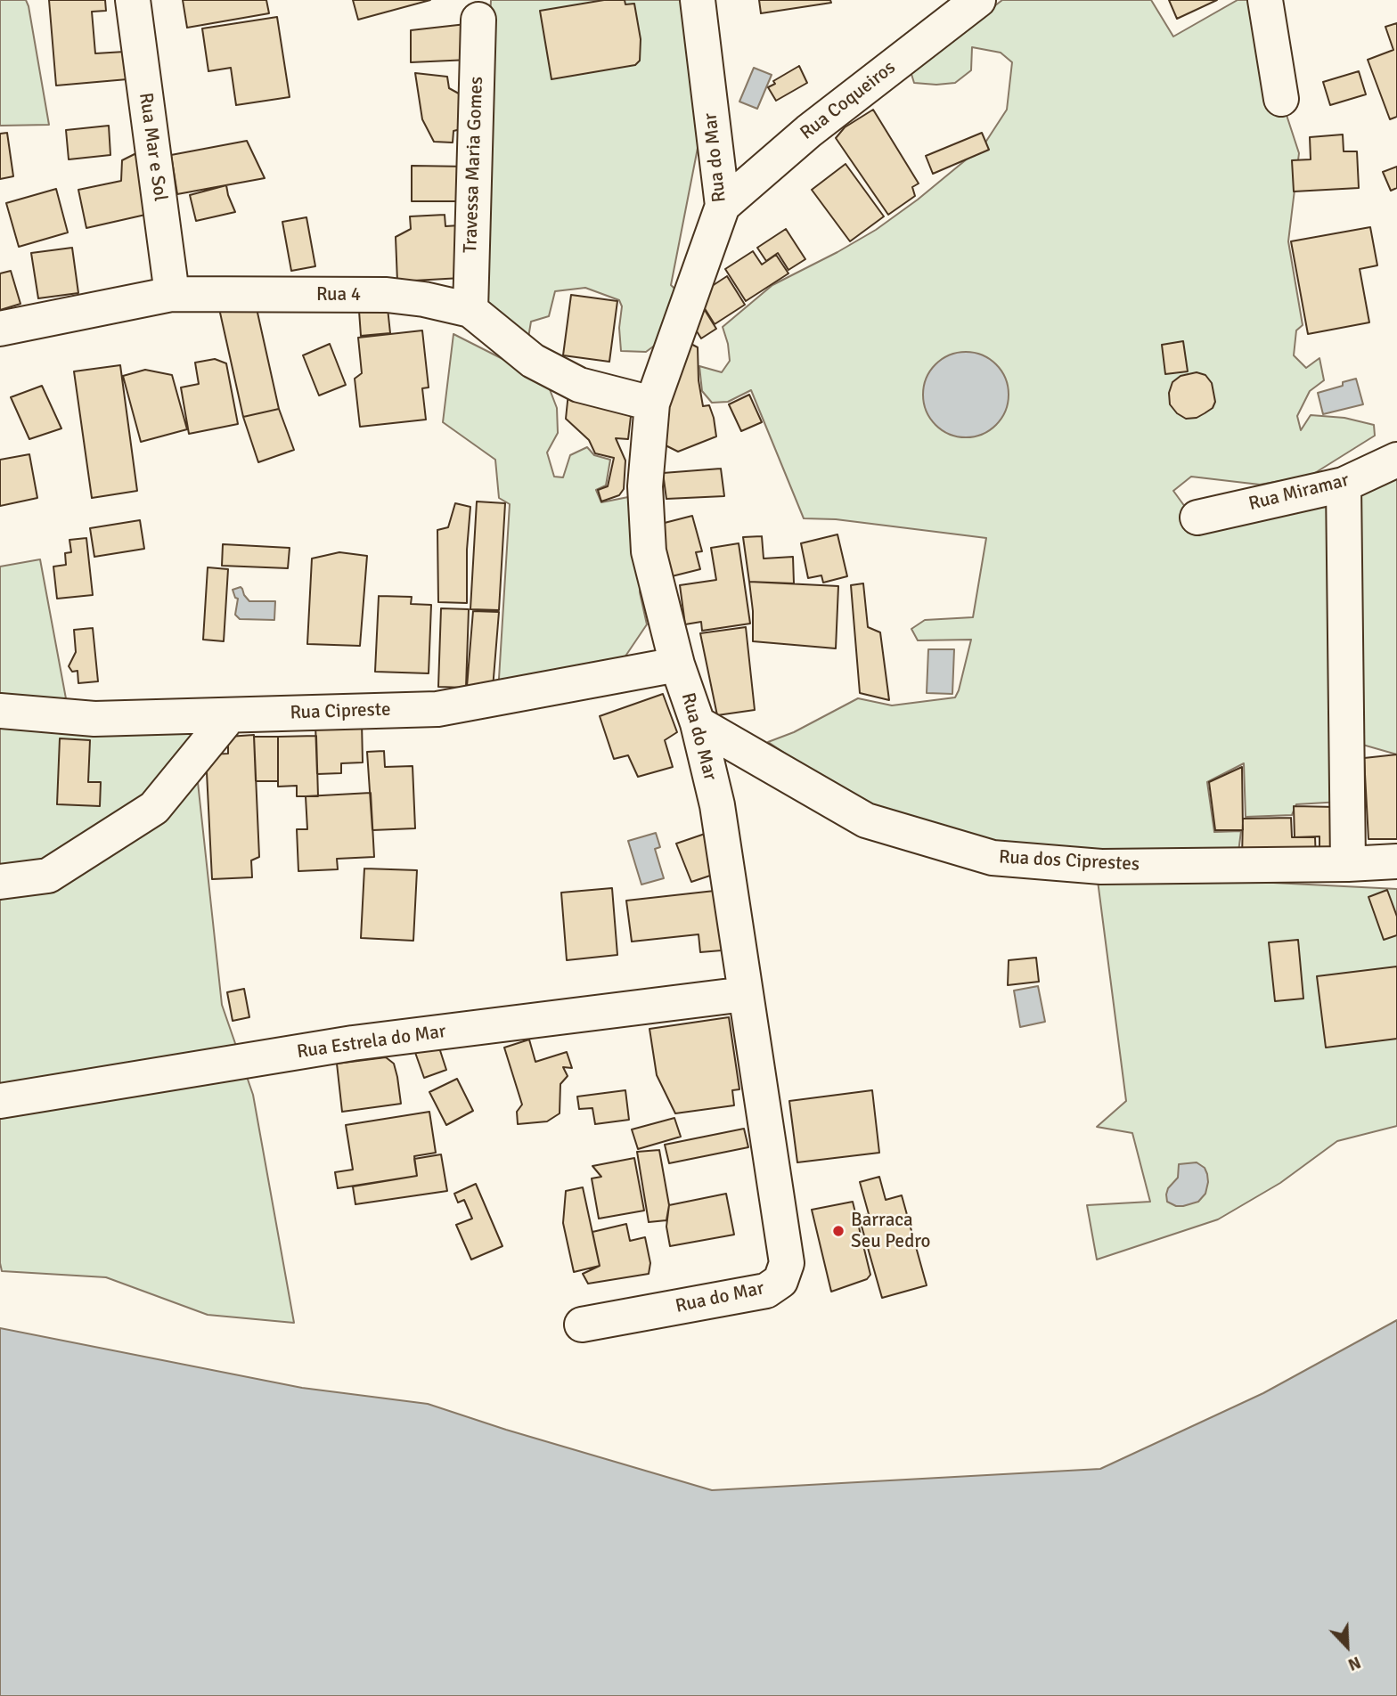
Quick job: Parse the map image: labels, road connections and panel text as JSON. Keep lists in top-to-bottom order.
{
  "streets": {
    "street": [
      "Rua Coqueiros",
      "Rua Mar e Sol",
      "Rua do Mar",
      "Travessa Maria Gomes",
      "Rua 4",
      "Rua Miramar",
      "Rua Cipreste",
      "Rua dos Ciprestes",
      "Rua Estrela do Mar"
    ]
  },
  "crossings": [
    ["Rua Coqueiros", "Rua do Mar"],
    ["Rua Mar e Sol", "Rua 4"],
    ["Rua do Mar", "Rua 4"],
    ["Rua do Mar", "Rua Cipreste"],
    ["Rua do Mar", "Rua dos Ciprestes"],
    ["Rua do Mar", "Rua Estrela do Mar"],
    ["Travessa Maria Gomes", "Rua 4"]
  ],
  "places": ["Barraca Seu Pedro"],
  "north": "bottom right"
}
